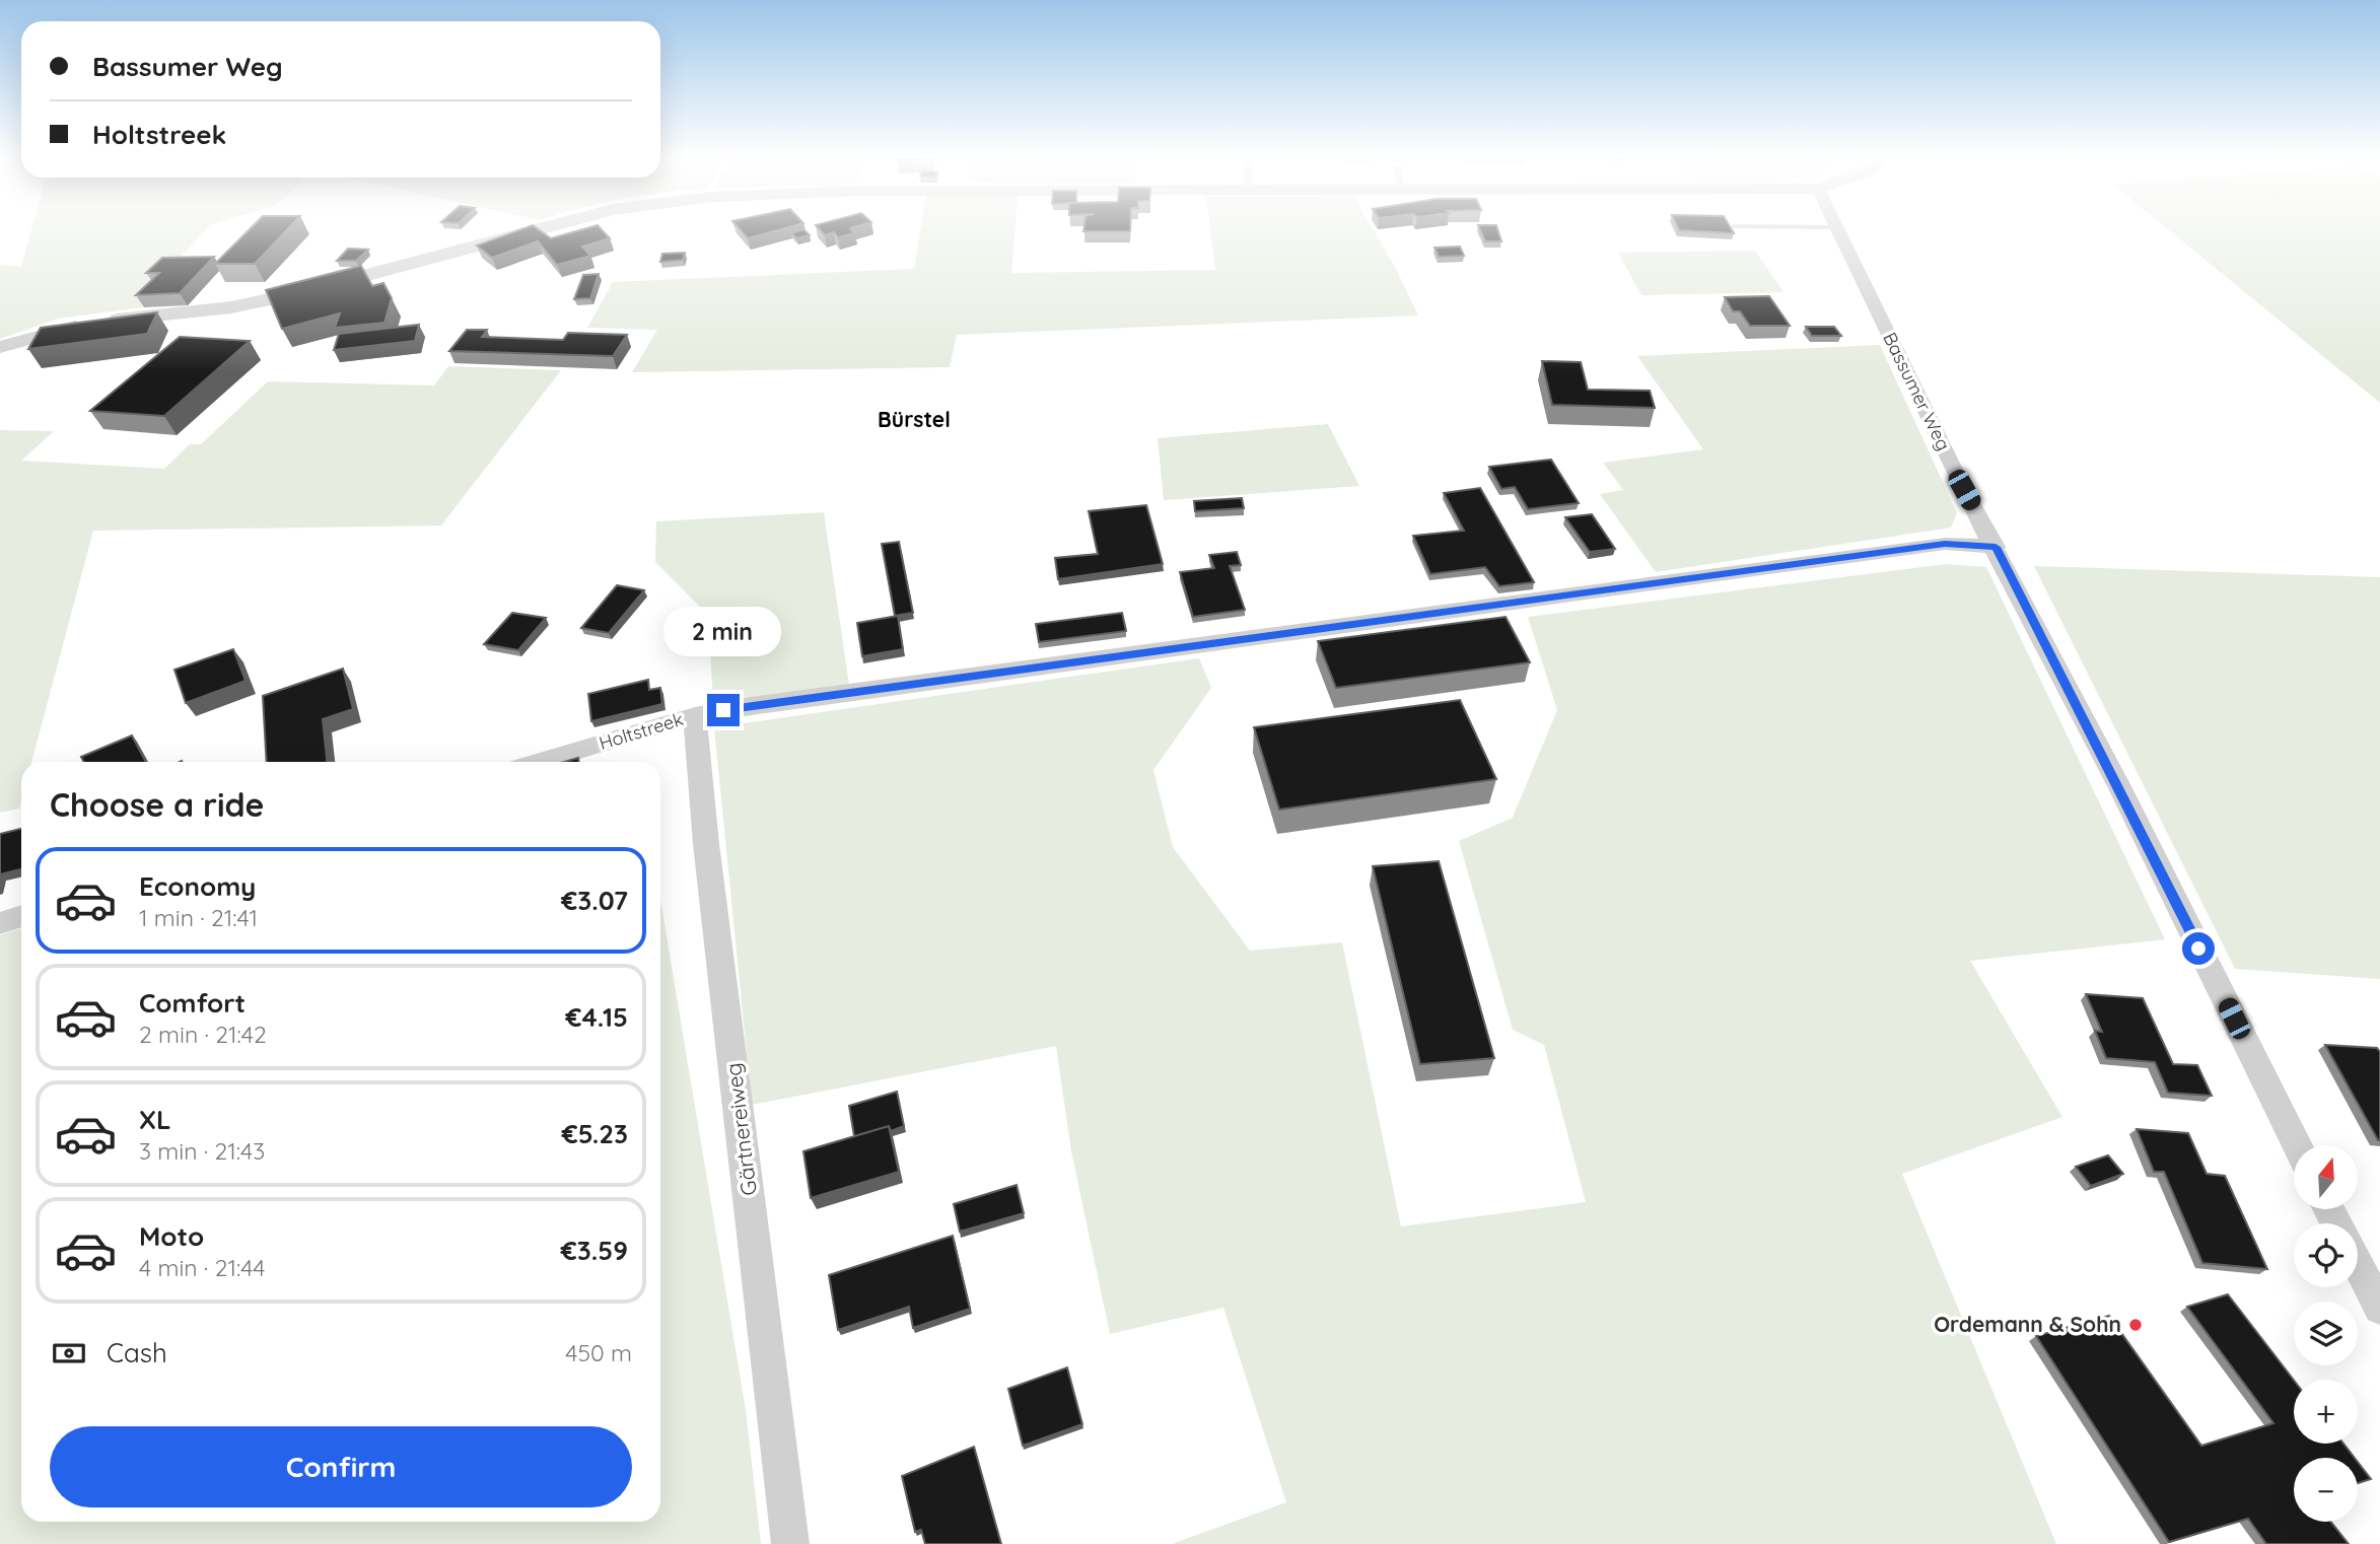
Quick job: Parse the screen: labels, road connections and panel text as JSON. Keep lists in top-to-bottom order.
{
  "streets": {
    "street": ["Bassumer Weg", "Holtstreek", "Gärtnereiweg"]
  },
  "crossings": [
    ["Bassumer Weg", "Holtstreek"],
    ["Holtstreek", "Gärtnereiweg"]
  ],
  "districts": ["Bürstel"],
  "places": ["Ordemann & Sohn"],
  "north": "top",
  "page": {
    "banner": ["Bassumer Weg", "Holtstreek"],
    "bubble": "2 min",
    "heading": "Choose a ride",
    "list": [
      {
        "name": "Economy",
        "note": "1 min · 21:41",
        "value": "€3.07"
      },
      {
        "name": "Comfort",
        "note": "2 min · 21:42",
        "value": "€4.15"
      },
      {
        "name": "XL",
        "note": "3 min · 21:43",
        "value": "€5.23"
      },
      {
        "name": "Moto",
        "note": "4 min · 21:44",
        "value": "€3.59"
      }
    ],
    "map_buttons": ["+", "−"],
    "pay": ["Cash", "450 m"],
    "buttons": "Confirm"
  }
}
